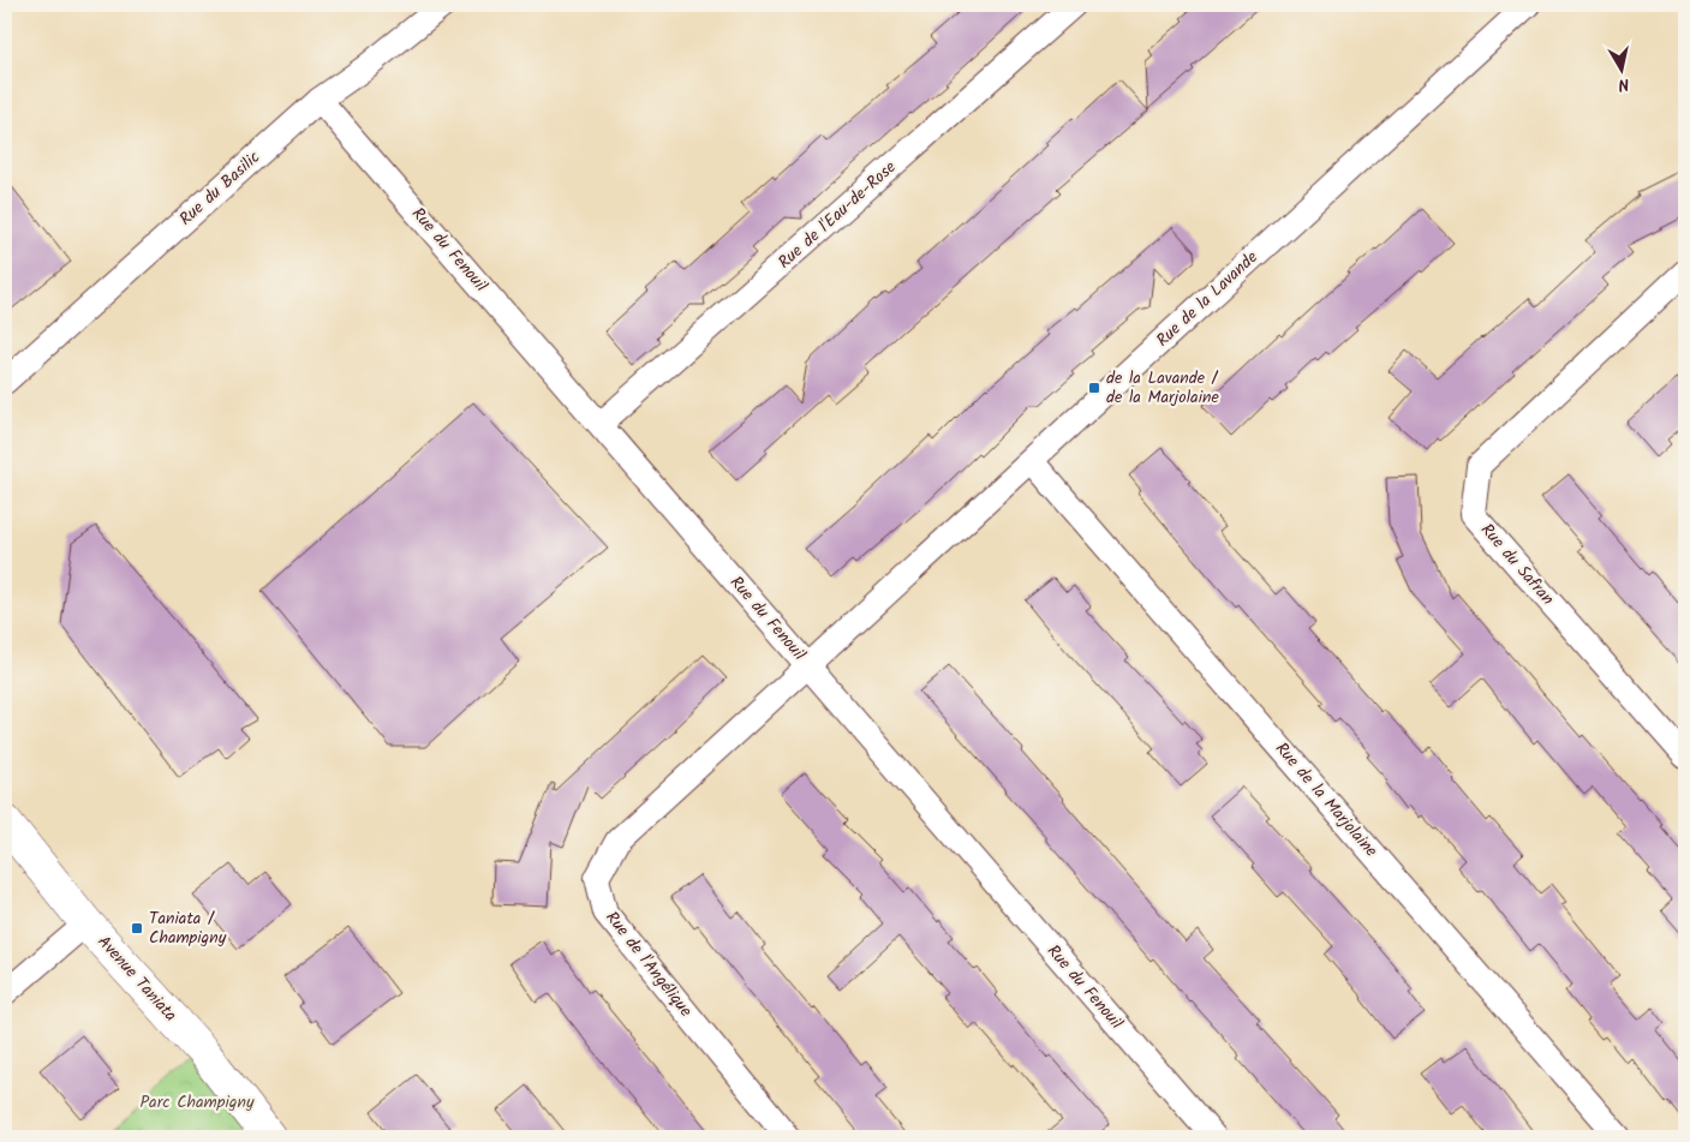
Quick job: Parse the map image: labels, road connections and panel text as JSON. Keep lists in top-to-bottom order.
{
  "streets": {
    "main road": ["Avenue Taniata"],
    "street": [
      "Rue du Basilic",
      "Rue de l'Eau-de-Rose",
      "Rue du Fenouil",
      "Rue de la Lavande",
      "Rue du Safran",
      "Rue de la Marjolaine",
      "Rue de l'Angélique"
    ]
  },
  "crossings": [
    ["Rue du Basilic", "Rue du Fenouil"],
    ["Rue de l'Eau-de-Rose", "Rue du Fenouil"],
    ["Rue du Fenouil", "Rue de la Lavande"],
    ["Rue du Fenouil", "Rue de l'Angélique"],
    ["Rue de la Lavande", "Rue de la Marjolaine"],
    ["Rue de la Lavande", "Rue de l'Angélique"]
  ],
  "parks": ["Parc Champigny"],
  "places": {
    "transit": ["de la Lavande / de la Marjolaine", "Taniata / Champigny"]
  },
  "north": "bottom"
}
